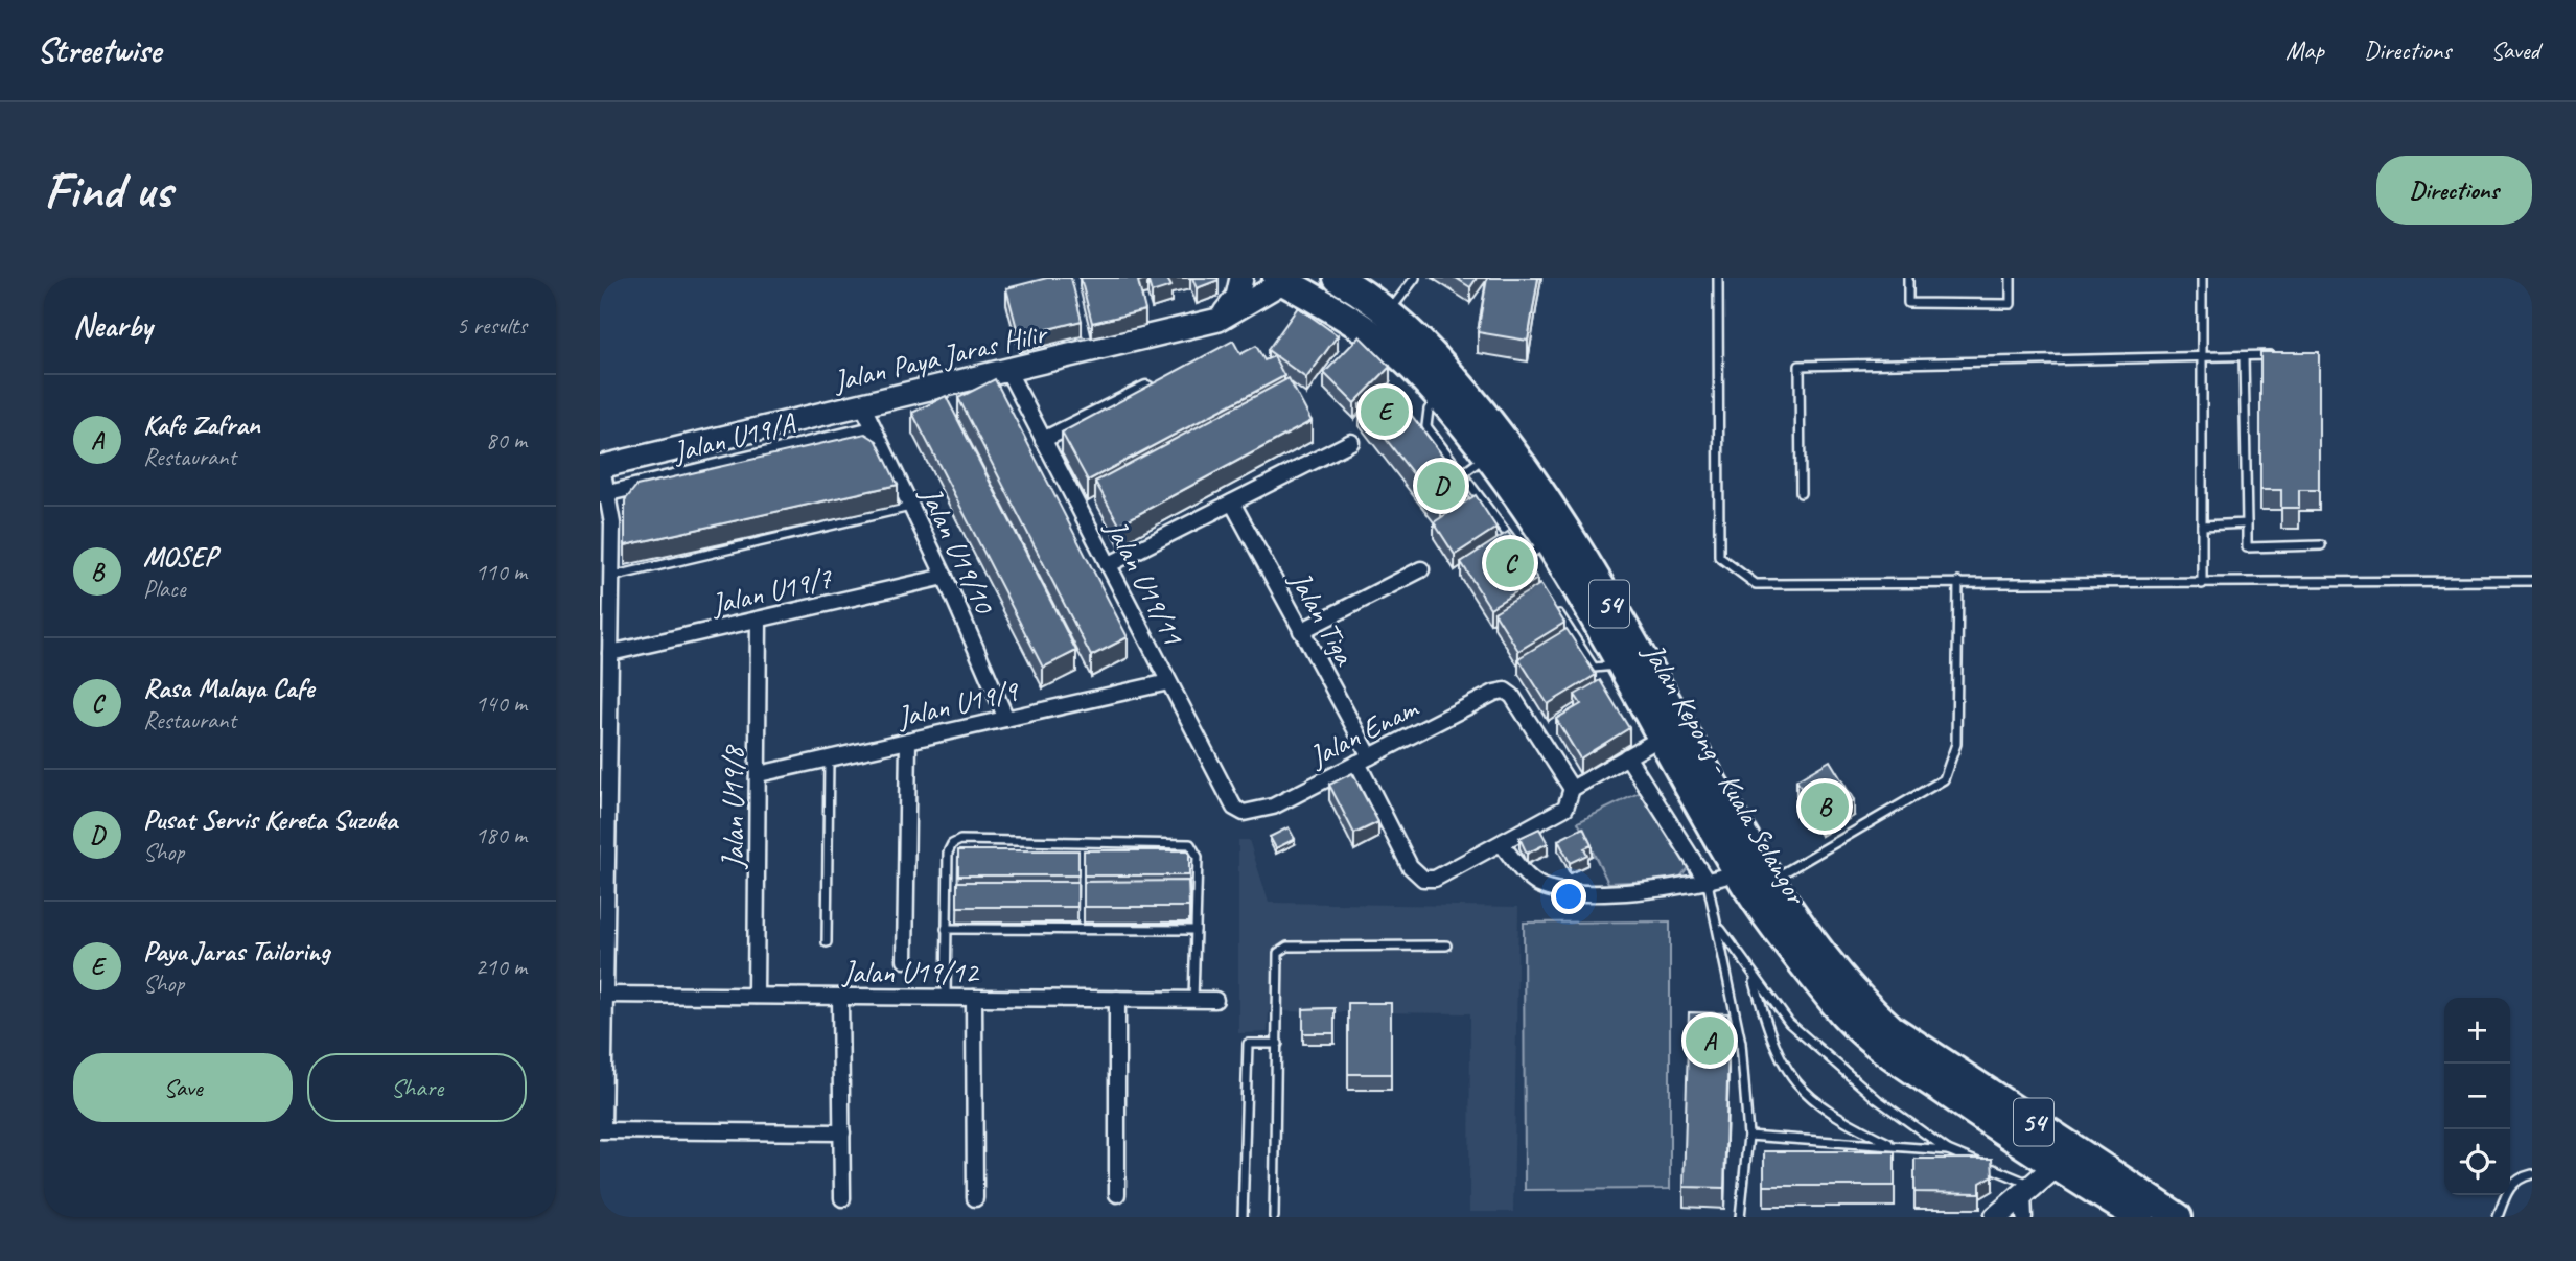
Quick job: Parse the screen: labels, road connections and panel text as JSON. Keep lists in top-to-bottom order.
{
  "streets": {
    "highway": ["54", "Jalan Kepong - Kuala Selangor"],
    "street": [
      "Jalan Paya Jaras Hilir",
      "Jalan U19/A",
      "Jalan U19/10",
      "Jalan U19/11",
      "Jalan U19/7",
      "Jalan Tiga",
      "Jalan U19/9",
      "Jalan Enam",
      "Jalan U19/8",
      "Jalan U19/12"
    ]
  },
  "crossings": [
    ["Jalan Paya Jaras Hilir", "Jalan U19/10"],
    ["Jalan Paya Jaras Hilir", "Jalan U19/11"],
    ["Jalan Paya Jaras Hilir", "Jalan Kepong - Kuala Selangor"],
    ["Jalan U19/A", "Jalan U19/10"],
    ["Jalan U19/10", "Jalan U19/7"],
    ["Jalan U19/10", "Jalan U19/9"],
    ["Jalan U19/11", "Jalan U19/9"],
    ["Jalan U19/11", "Jalan Enam"],
    ["Jalan U19/7", "Jalan U19/8"],
    ["Jalan Tiga", "Jalan Enam"],
    ["Jalan U19/9", "Jalan U19/8"],
    ["Jalan U19/8", "Jalan U19/12"]
  ],
  "page": {
    "header": "Streetwise",
    "nav": ["Map", "Directions", "Saved"],
    "buttons": [
      "Directions",
      ["Save", "Share"]
    ],
    "title": "Find us",
    "heading": ["Nearby", "5 results"],
    "list": [
      {
        "mark": "A",
        "name": "Kafe Zafran",
        "note": "Restaurant",
        "value": "80 m"
      },
      {
        "mark": "B",
        "name": "MOSEP",
        "note": "Place",
        "value": "110 m"
      },
      {
        "mark": "C",
        "name": "Rasa Malaya Cafe",
        "note": "Restaurant",
        "value": "140 m"
      },
      {
        "mark": "D",
        "name": "Pusat Servis Kereta Suzuka",
        "note": "Shop",
        "value": "180 m"
      },
      {
        "mark": "E",
        "name": "Paya Jaras Tailoring",
        "note": "Shop",
        "value": "210 m"
      }
    ],
    "pins": [
      "E",
      "D",
      "C",
      "B",
      "A"
    ],
    "map_buttons": ["+", "−"]
  }
}
